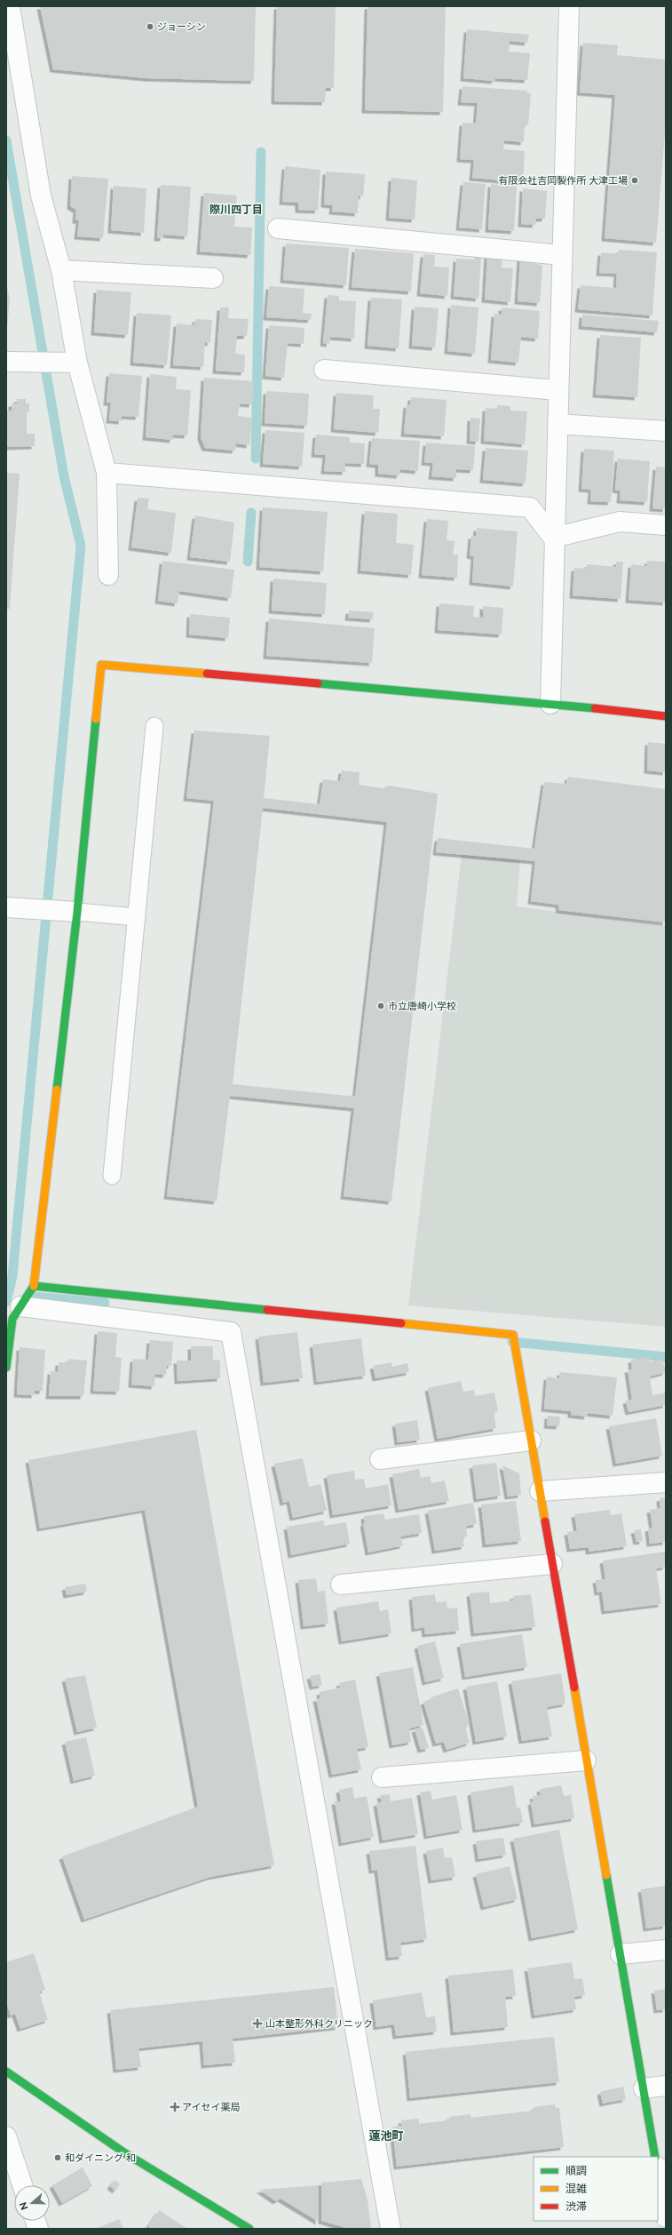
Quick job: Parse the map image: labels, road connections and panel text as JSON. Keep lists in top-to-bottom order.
{
  "districts": ["際川四丁目", "蓮池町"],
  "places": {
    "other": [
      "ジョーシン",
      "有限会社吉岡製作所 大津工場",
      "市立唐崎小学校",
      "和ダイニング 和"
    ],
    "health": ["山本整形外科クリニック", "アイセイ薬局"]
  },
  "legend": ["順調", "混雑", "渋滞"],
  "north": "left"
}
